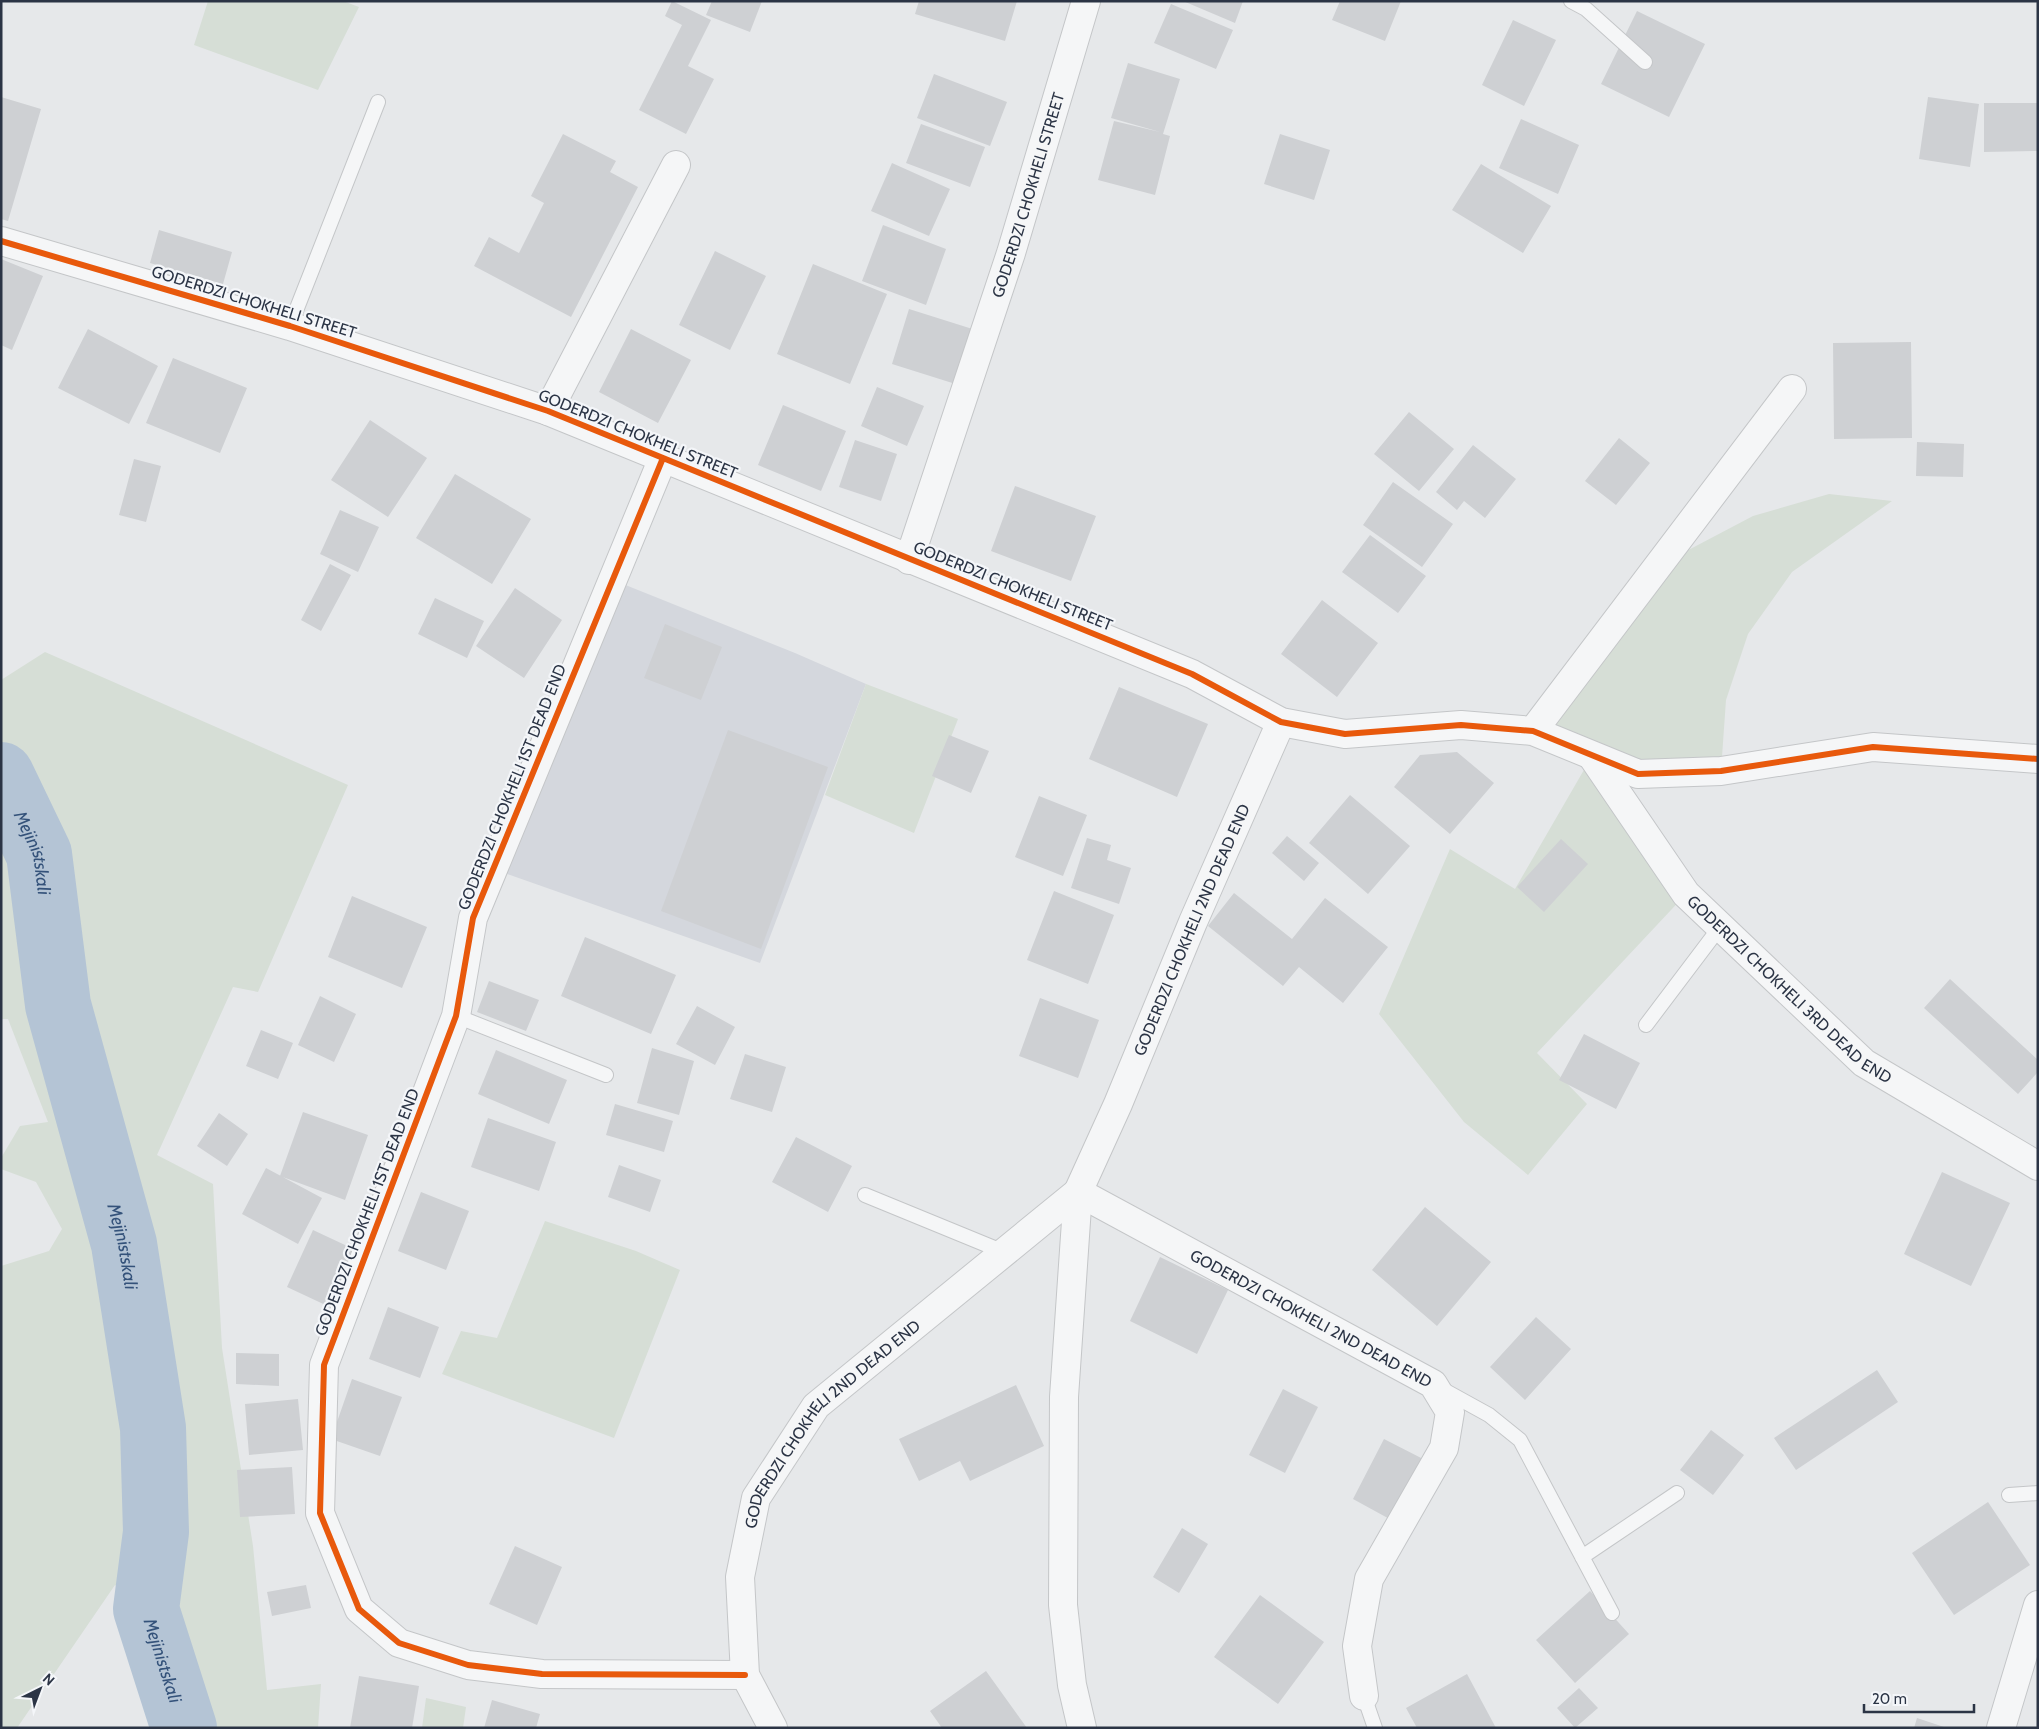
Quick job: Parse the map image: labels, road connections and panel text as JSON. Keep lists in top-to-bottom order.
{
  "streets": {
    "street": [
      "GODERDZI CHOKHELI STREET",
      "GODERDZI CHOKHELI 1ST DEAD END",
      "GODERDZI CHOKHELI 2ND DEAD END",
      "GODERDZI CHOKHELI 3RD DEAD END"
    ]
  },
  "crossings": [
    ["GODERDZI CHOKHELI STREET", "GODERDZI CHOKHELI 1ST DEAD END"],
    ["GODERDZI CHOKHELI STREET", "GODERDZI CHOKHELI 2ND DEAD END"],
    ["GODERDZI CHOKHELI STREET", "GODERDZI CHOKHELI 3RD DEAD END"],
    ["GODERDZI CHOKHELI 1ST DEAD END", "GODERDZI CHOKHELI 2ND DEAD END"]
  ],
  "water": ["Mejinistskali"],
  "scale_bar": "20 m",
  "north": "top right"
}
